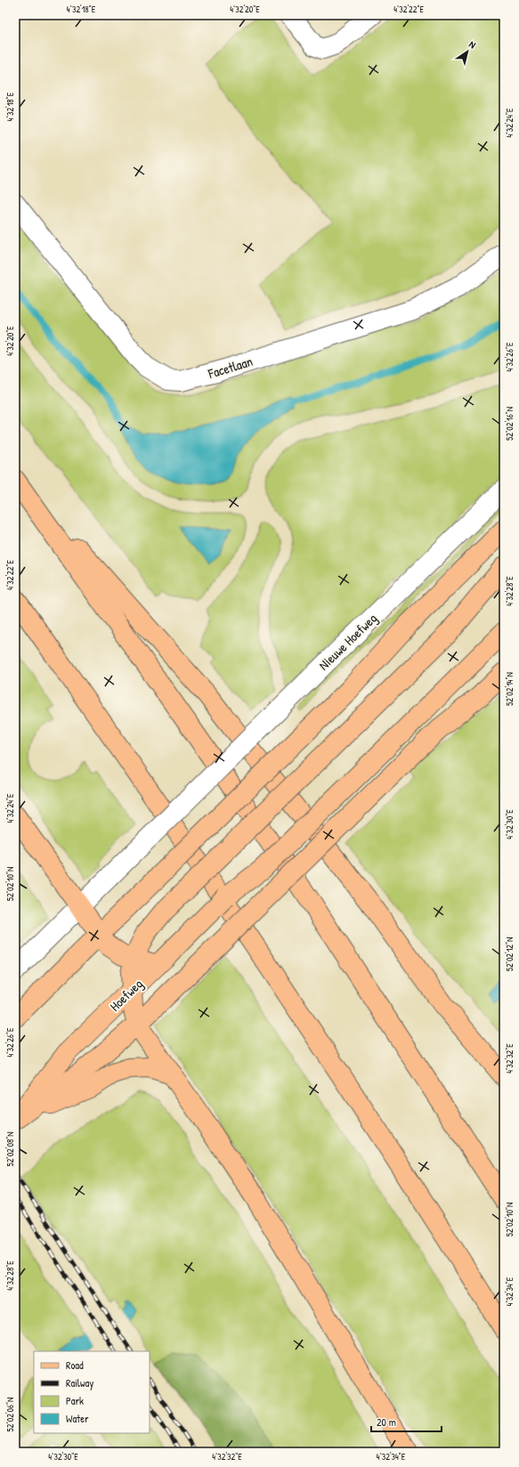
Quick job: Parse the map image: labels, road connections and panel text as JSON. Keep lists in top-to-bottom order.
{
  "streets": {
    "main road": ["Hoefweg"],
    "street": ["Facetlaan", "Nieuwe Hoefweg"]
  },
  "legend": [
    "Road",
    "Railway",
    "Park",
    "Water"
  ],
  "scale_bar": "20 m",
  "north": "top right",
  "coordinates": [
    "4°32'18\"E",
    "4°32'20\"E",
    "4°32'22\"E",
    "4°32'24\"E",
    "4°32'26\"E",
    "52°02'16\"N",
    "4°32'28\"E",
    "52°02'14\"N",
    "4°32'30\"E",
    "52°02'10\"N",
    "52°02'12\"N",
    "4°32'32\"E",
    "52°02'08\"N",
    "4°32'34\"E",
    "52°02'06\"N"
  ]
}
